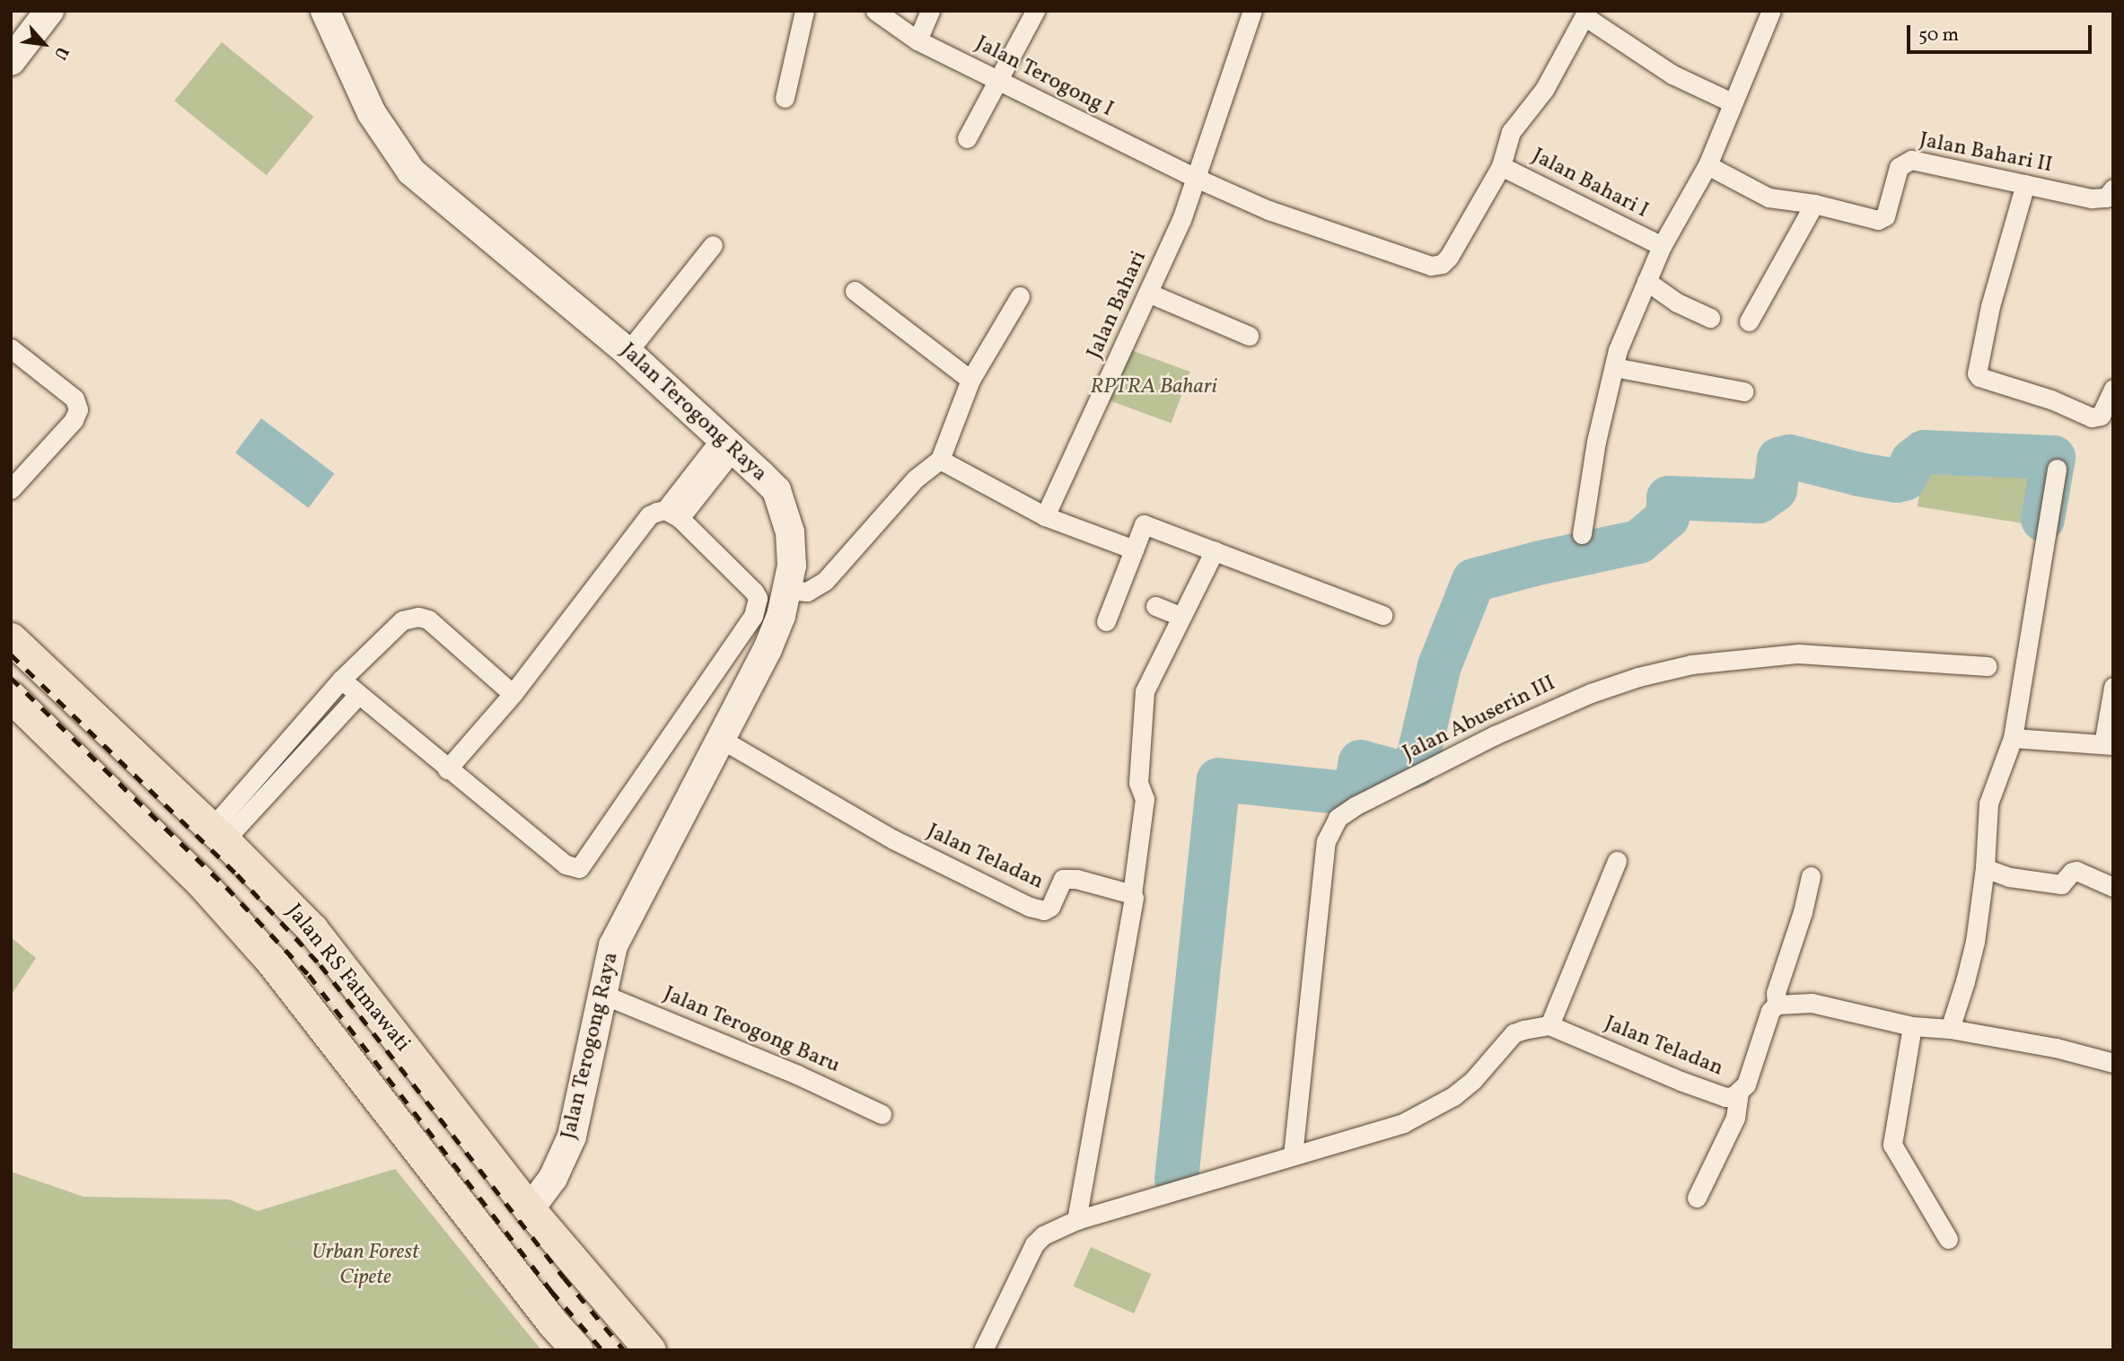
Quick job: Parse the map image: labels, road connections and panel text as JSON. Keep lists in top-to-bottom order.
{
  "streets": {
    "main road": ["Jalan RS Fatmawati"],
    "street": [
      "Jalan Terogong I",
      "Jalan Bahari II",
      "Jalan Bahari I",
      "Jalan Bahari",
      "Jalan Terogong Raya",
      "Jalan Abuserin III",
      "Jalan Teladan",
      "Jalan Terogong Baru"
    ]
  },
  "crossings": [
    ["Jalan Terogong I", "Jalan Bahari I"],
    ["Jalan Terogong I", "Jalan Bahari"],
    ["Jalan Bahari II", "Jalan Bahari I"],
    ["Jalan Bahari I", "Jalan Bahari"],
    ["Jalan Terogong Raya", "Jalan Teladan"],
    ["Jalan Terogong Raya", "Jalan RS Fatmawati"],
    ["Jalan Terogong Raya", "Jalan Terogong Baru"]
  ],
  "parks": ["RPTRA Bahari", "Urban Forest Cipete"],
  "scale_bar": "50 m",
  "north": "bottom right"
}
